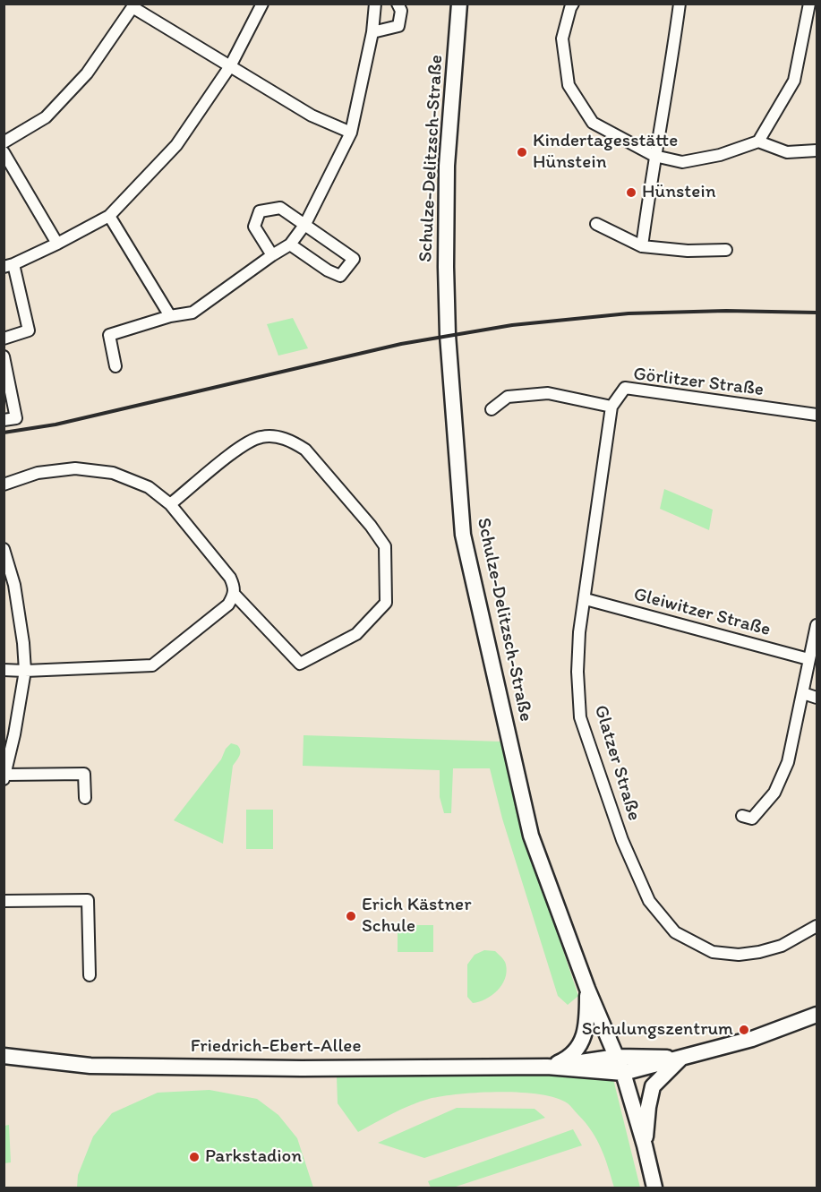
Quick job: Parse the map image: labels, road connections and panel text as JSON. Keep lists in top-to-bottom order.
{
  "streets": {
    "main road": ["Schulze-Delitzsch-Straße", "Friedrich-Ebert-Allee"],
    "street": ["Görlitzer Straße", "Gleiwitzer Straße", "Glatzer Straße"]
  },
  "crossings": [
    ["Görlitzer Straße", "Glatzer Straße"],
    ["Gleiwitzer Straße", "Glatzer Straße"]
  ],
  "places": [
    "Kindertagesstätte Hünstein",
    "Hünstein",
    "Erich Kästner Schule",
    "Schulungszentrum",
    "Parkstadion"
  ]
}
